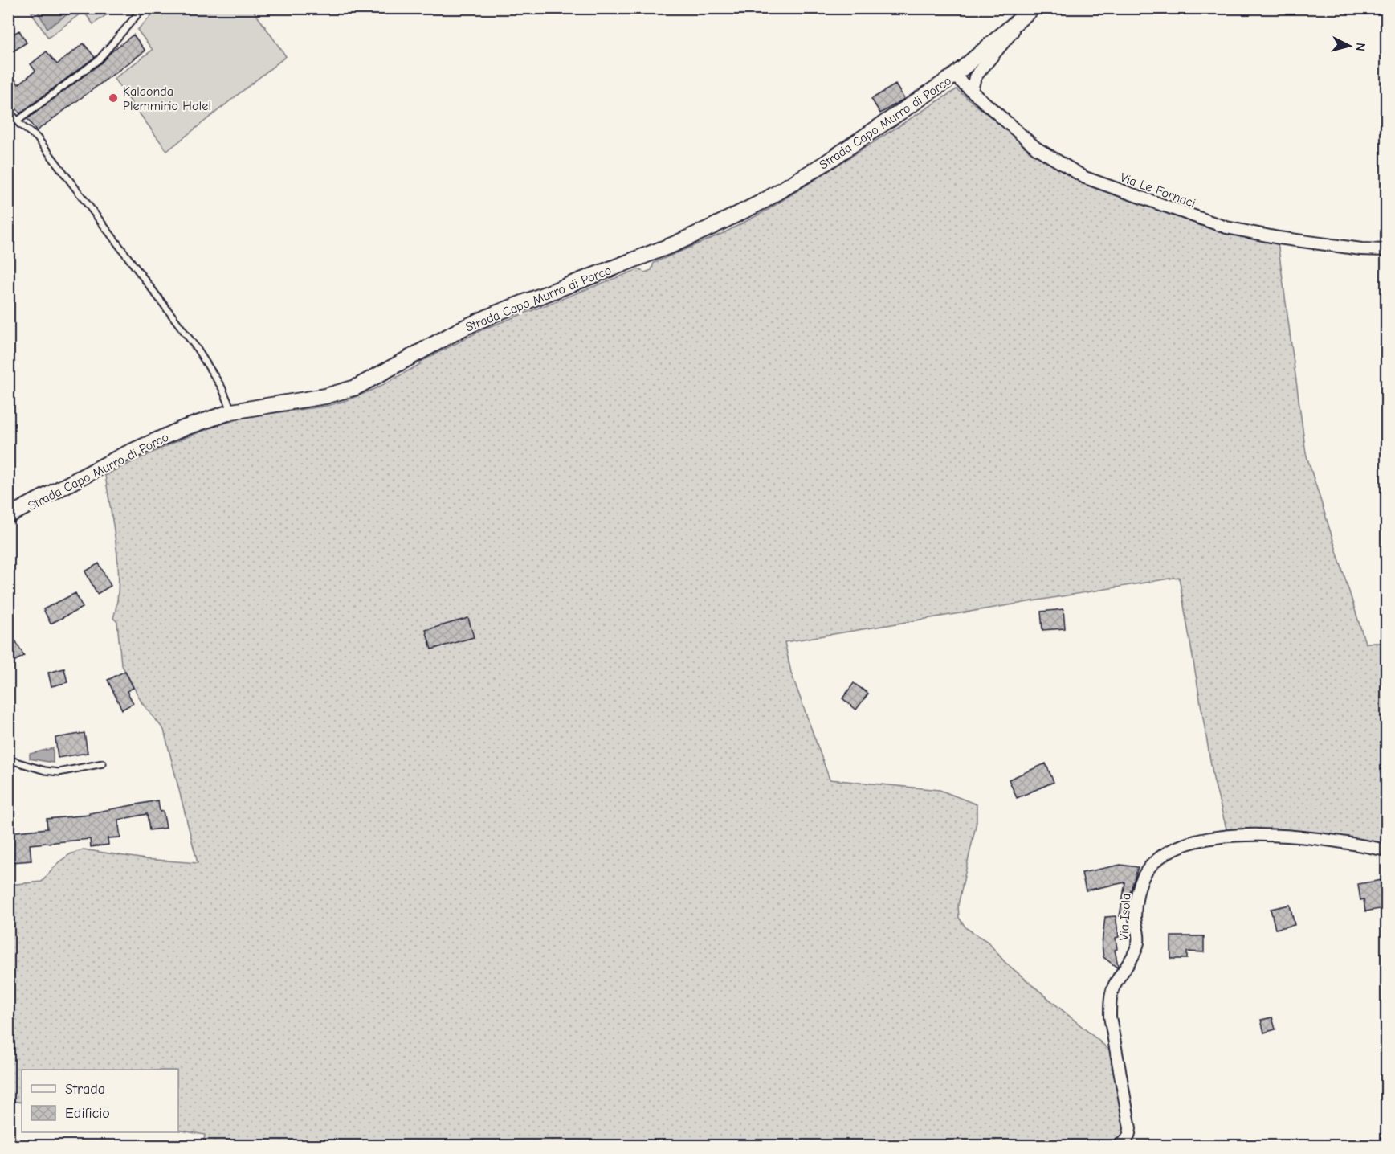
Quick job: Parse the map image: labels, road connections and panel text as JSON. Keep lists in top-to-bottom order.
{
  "streets": {
    "street": ["Strada Capo Murro di Porco", "Via Le Fornaci", "Via Isola"]
  },
  "crossings": [
    ["Strada Capo Murro di Porco", "Via Le Fornaci"]
  ],
  "places": ["Kalaonda Plemmirio Hotel"],
  "legend": ["Strada", "Edificio"],
  "north": "right"
}
